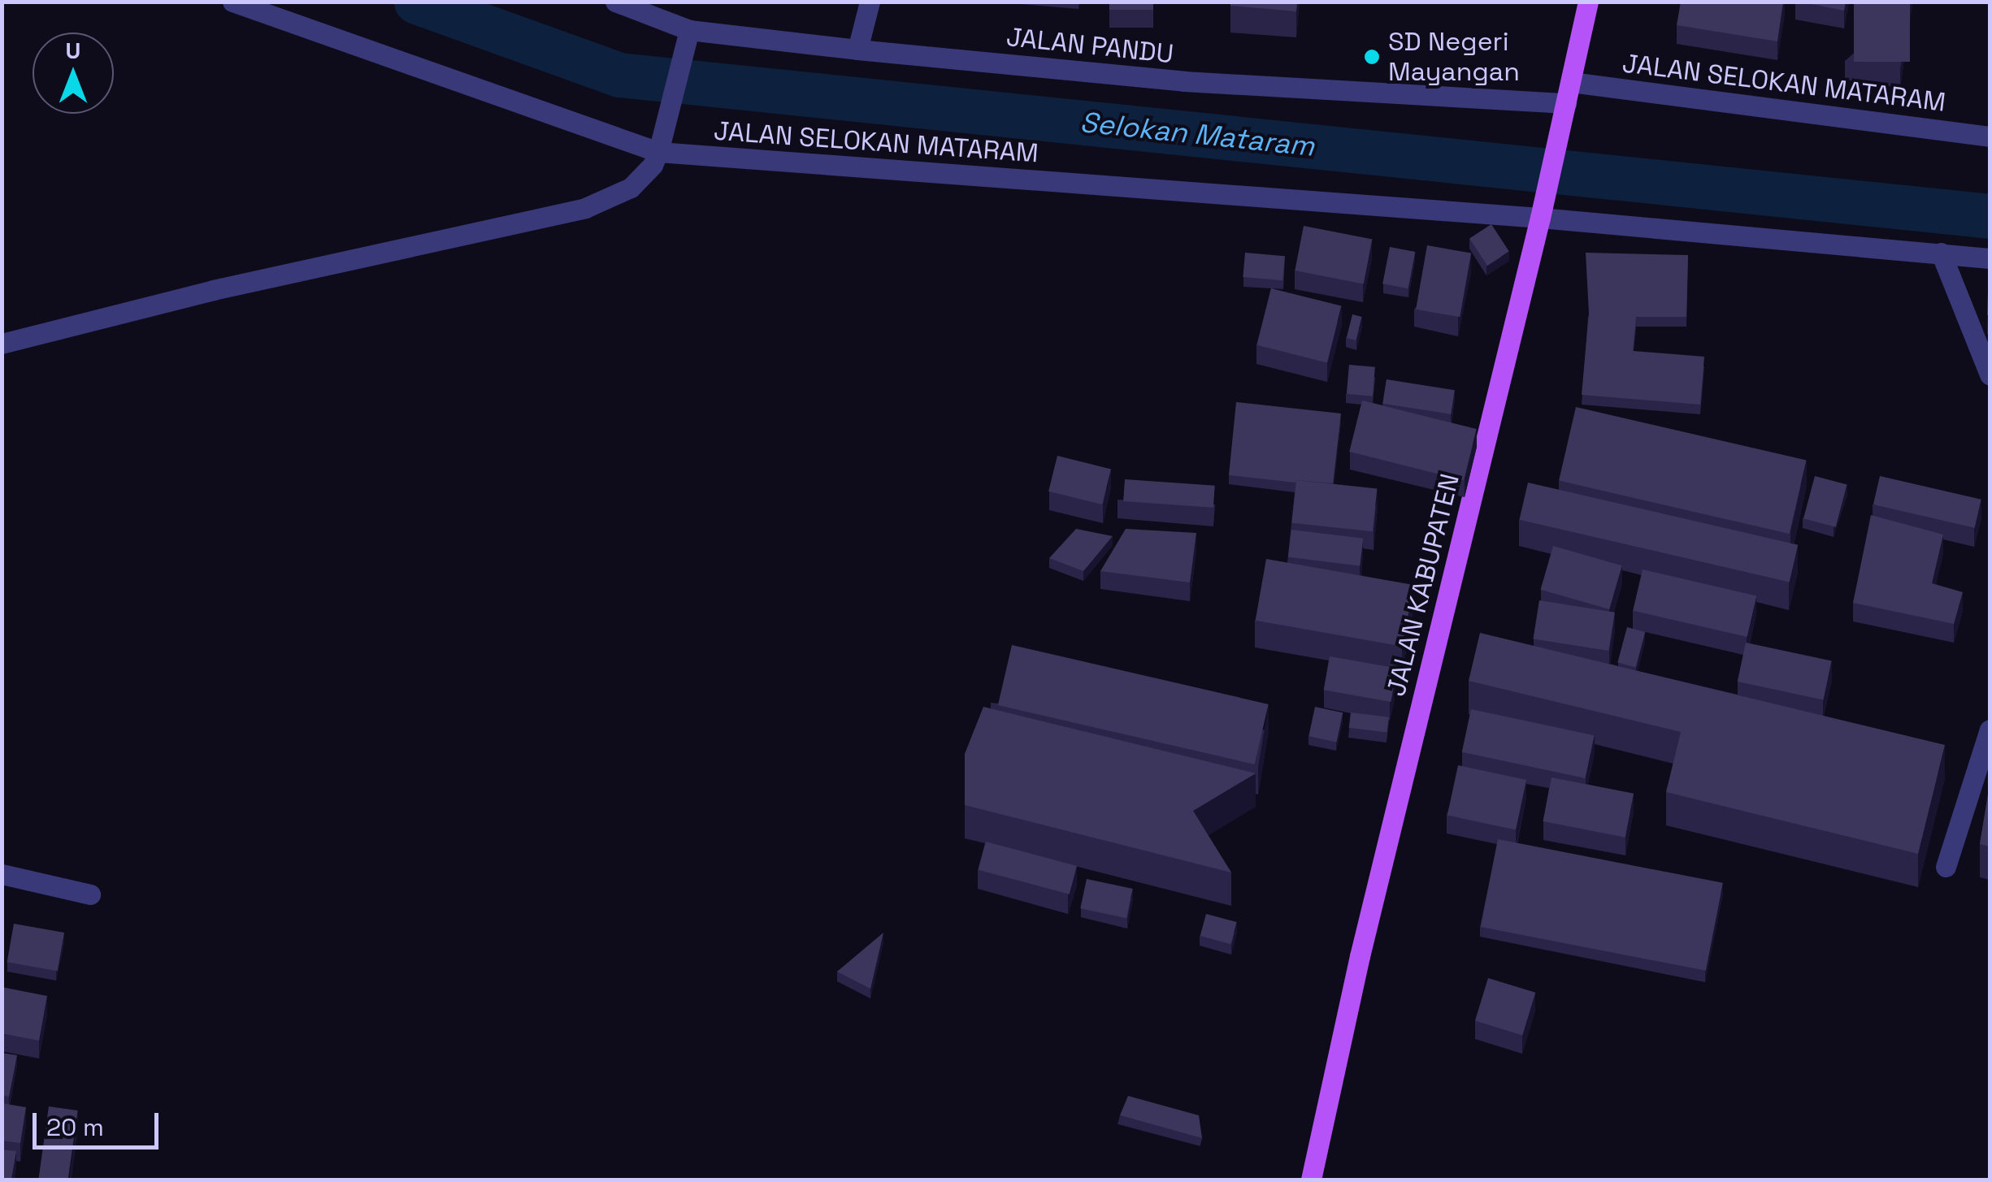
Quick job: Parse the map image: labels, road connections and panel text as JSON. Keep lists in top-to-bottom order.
{
  "streets": {
    "main road": ["JALAN KABUPATEN"],
    "street": ["JALAN PANDU", "JALAN SELOKAN MATARAM"]
  },
  "crossings": [
    ["JALAN PANDU", "JALAN KABUPATEN"],
    ["JALAN SELOKAN MATARAM", "JALAN KABUPATEN"]
  ],
  "water": ["Selokan Mataram"],
  "places": ["SD Negeri Mayangan"],
  "scale_bar": "20 m",
  "north": "top"
}
